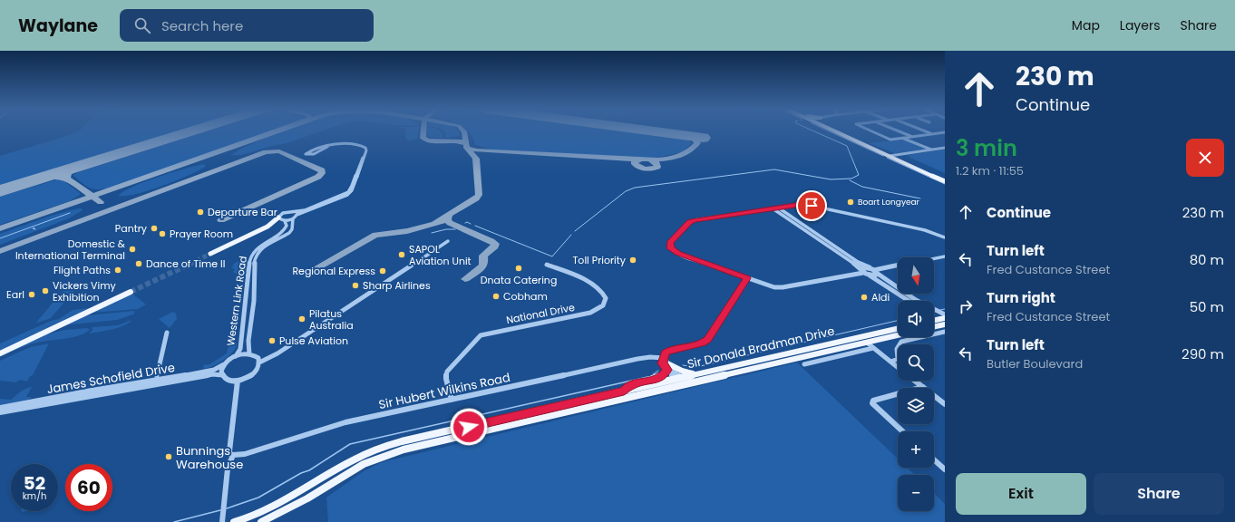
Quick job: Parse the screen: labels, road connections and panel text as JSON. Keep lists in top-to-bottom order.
{
  "streets": {
    "main road": ["Sir Donald Bradman Drive"],
    "street": [
      "Western Link Road",
      "National Drive",
      "James Schofield Drive",
      "Sir Hubert Wilkins Road"
    ]
  },
  "crossings": [
    ["Western Link Road", "James Schofield Drive"],
    ["National Drive", "Sir Hubert Wilkins Road"]
  ],
  "places": [
    "Boart Longyear",
    "Departure Bar",
    "Pantry",
    "Prayer Room",
    "Domestic & International Terminal",
    "SAPOL Aviation Unit",
    "Toll Priority",
    "Dance of Time II",
    "Dnata Catering",
    "Flight Paths",
    "Regional Express",
    "Sharp Airlines",
    "Vickers Vimy Exhibition",
    "Earl",
    "Cobham",
    "Aldi",
    "Pilatus Australia",
    "Pulse Aviation",
    "Bunnings Warehouse"
  ],
  "north": "bottom",
  "page": {
    "header": "Waylane",
    "search": "Search here",
    "nav": ["Map", "Layers", "Share"],
    "turn": ["230 m", "Continue"],
    "heading": ["3 min", "1.2 km · 11:55"],
    "list": [
      {
        "name": "Continue",
        "value": "230 m"
      },
      {
        "name": "Turn left",
        "note": "Fred Custance Street",
        "value": "80 m"
      },
      {
        "name": "Turn right",
        "note": "Fred Custance Street",
        "value": "50 m"
      },
      {
        "name": "Turn left",
        "note": "Butler Boulevard",
        "value": "290 m"
      }
    ],
    "map_buttons": ["+", "−"],
    "speed": "52 km/h",
    "limit": "60",
    "buttons": ["Exit", "Share"]
  }
}
